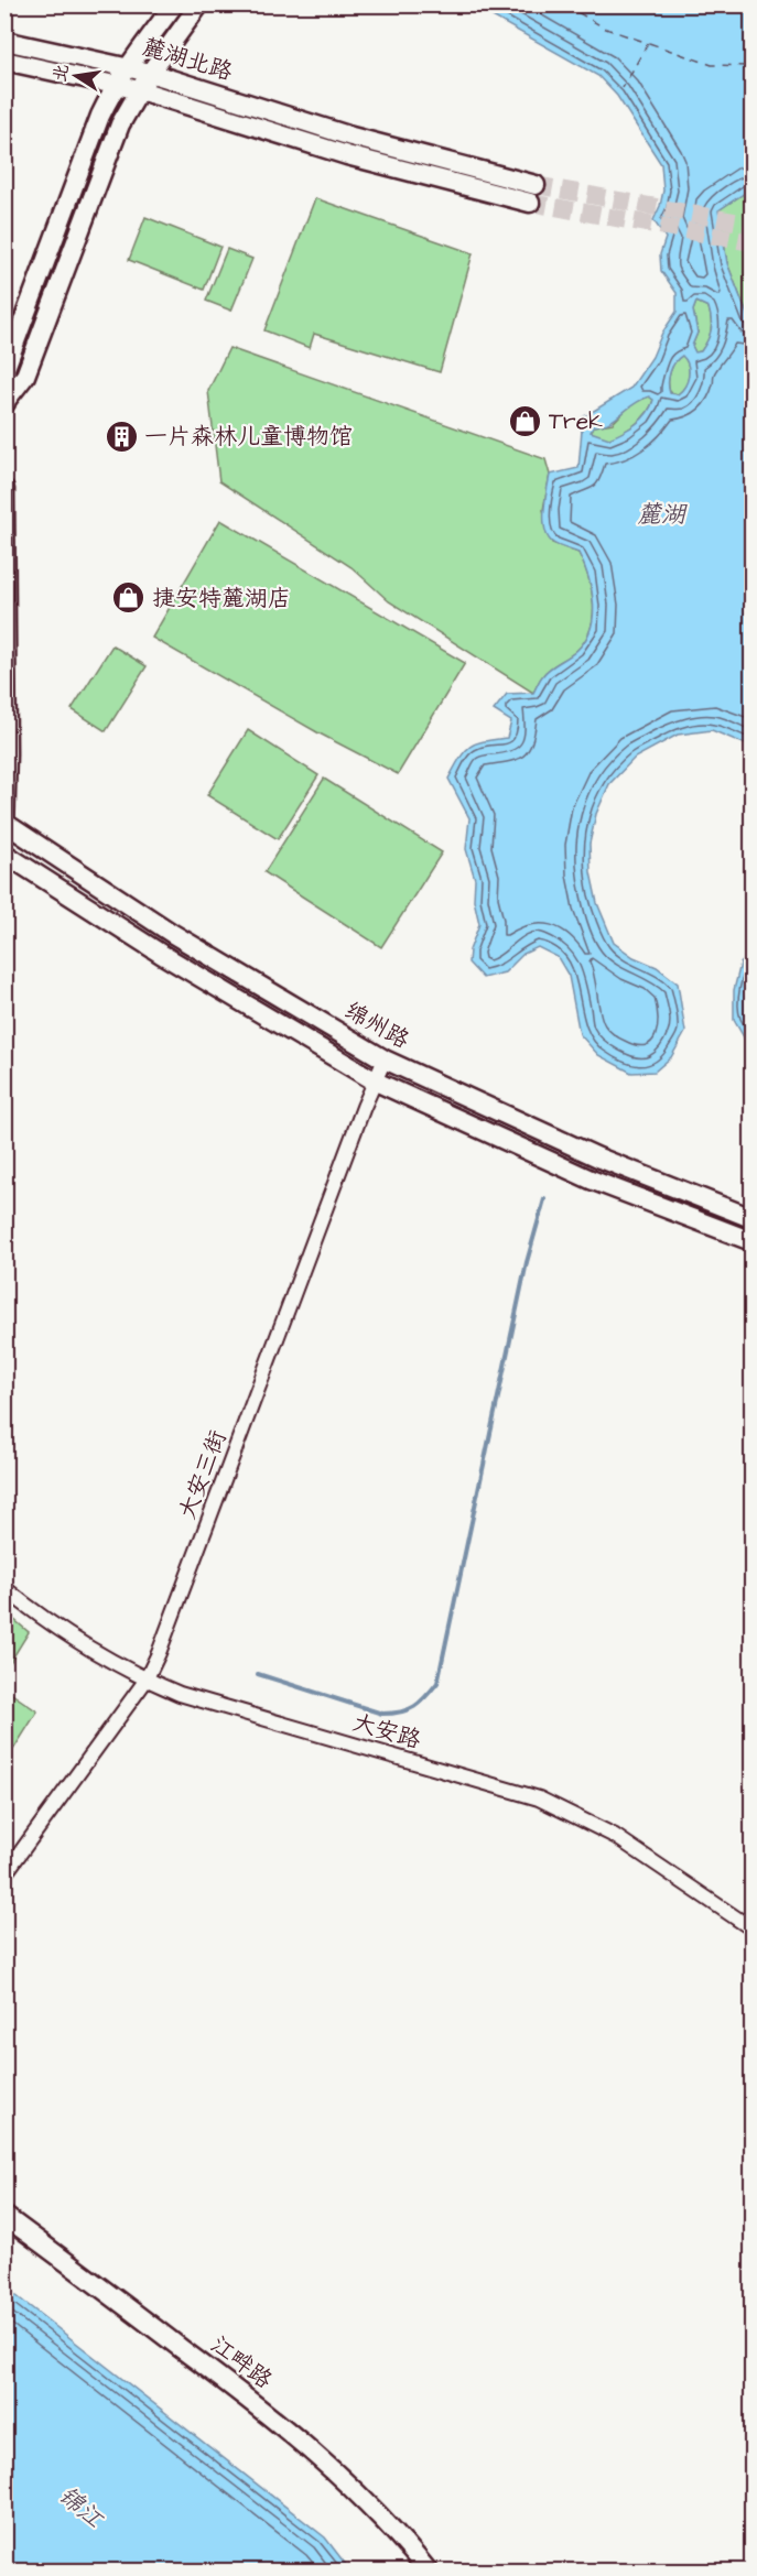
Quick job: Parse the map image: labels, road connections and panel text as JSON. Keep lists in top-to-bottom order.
{
  "streets": {
    "street": [
      "麓湖北路",
      "绵州路",
      "大安三街",
      "大安路",
      "江畔路"
    ]
  },
  "crossings": [
    ["绵州路", "大安三街"],
    ["大安三街", "大安路"]
  ],
  "water": ["麓湖", "锦江"],
  "places": {
    "shop": ["Trek", "捷安特麓湖店"],
    "building": ["一片森林儿童博物馆"]
  },
  "north": "left"
}
